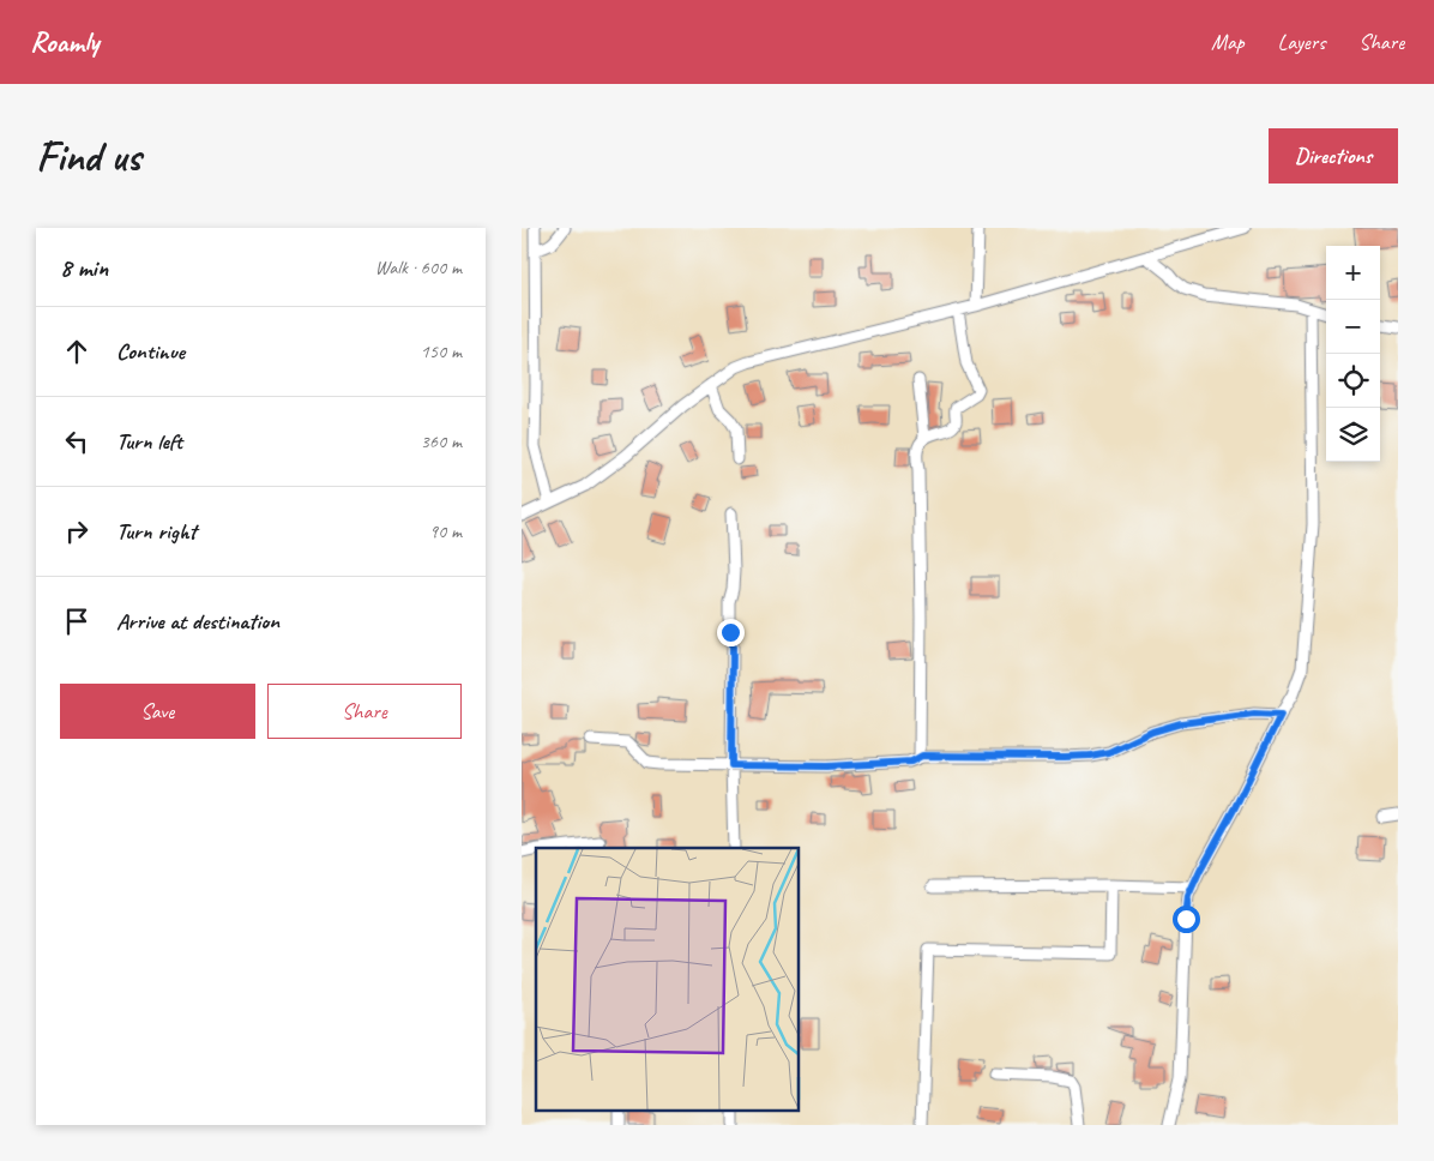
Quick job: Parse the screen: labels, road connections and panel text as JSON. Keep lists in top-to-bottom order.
{
  "page": {
    "header": "Roamly",
    "nav": ["Map", "Layers", "Share"],
    "buttons": [
      "Directions",
      ["Save", "Share"]
    ],
    "title": "Find us",
    "heading": ["8 min", "Walk · 600 m"],
    "map_buttons": ["+", "−"],
    "list": [
      ["Continue", "150 m"],
      ["Turn left", "360 m"],
      ["Turn right", "90 m"],
      "Arrive at destination"
    ]
  }
}
